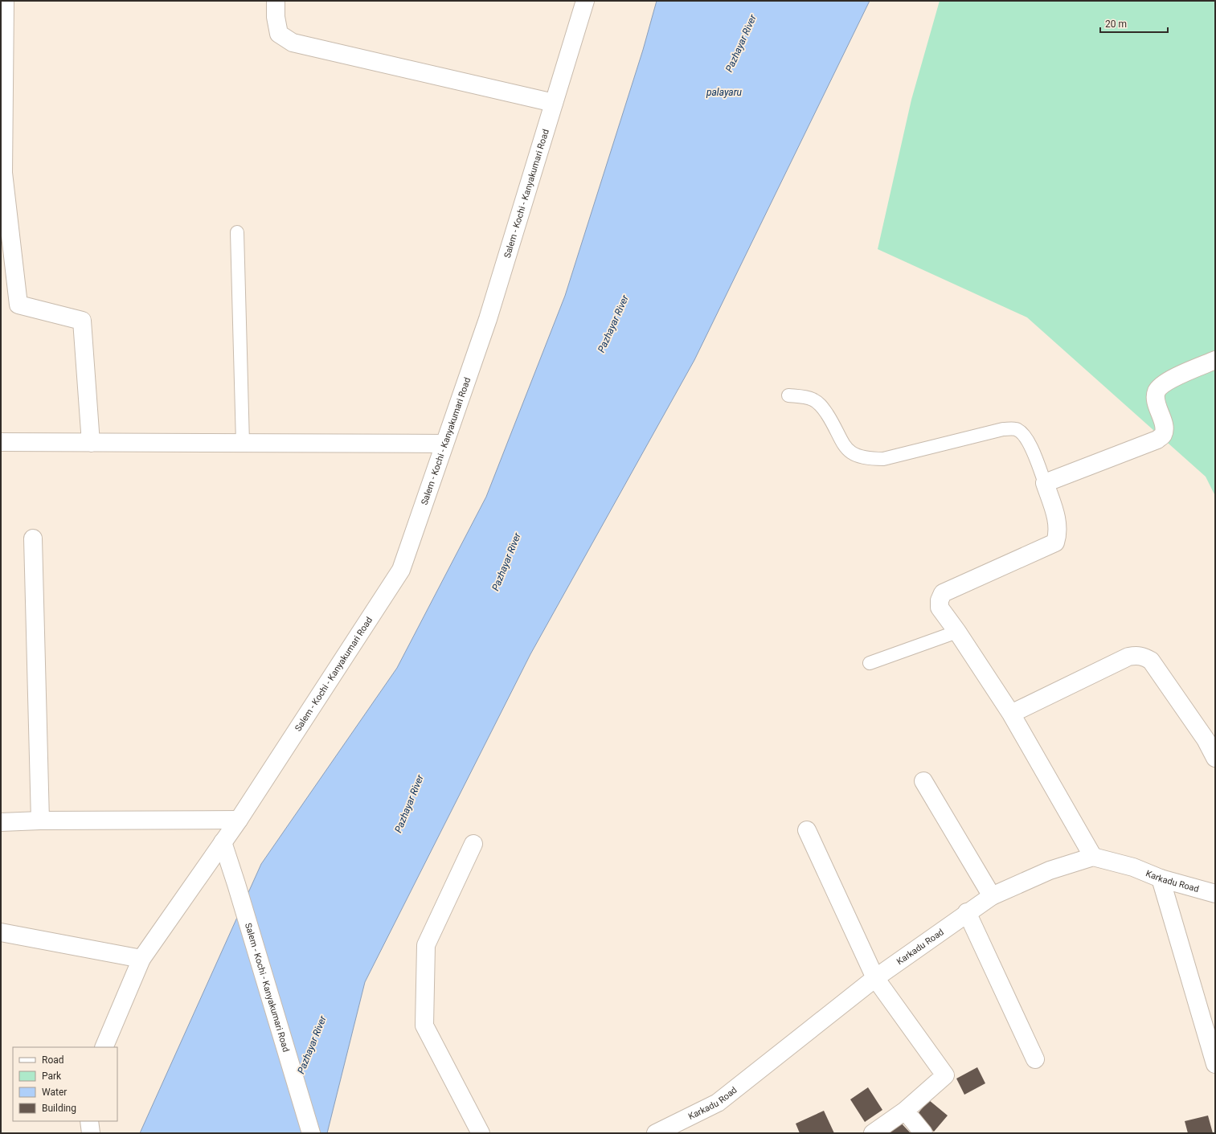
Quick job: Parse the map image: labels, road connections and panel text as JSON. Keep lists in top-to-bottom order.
{
  "streets": {
    "street": ["Salem - Kochi - Kanyakumari Road", "Karkadu Road"]
  },
  "water": ["Pazhayar River", "palayaru"],
  "legend": [
    "Road",
    "Park",
    "Water",
    "Building"
  ],
  "scale_bar": "20 m"
}
